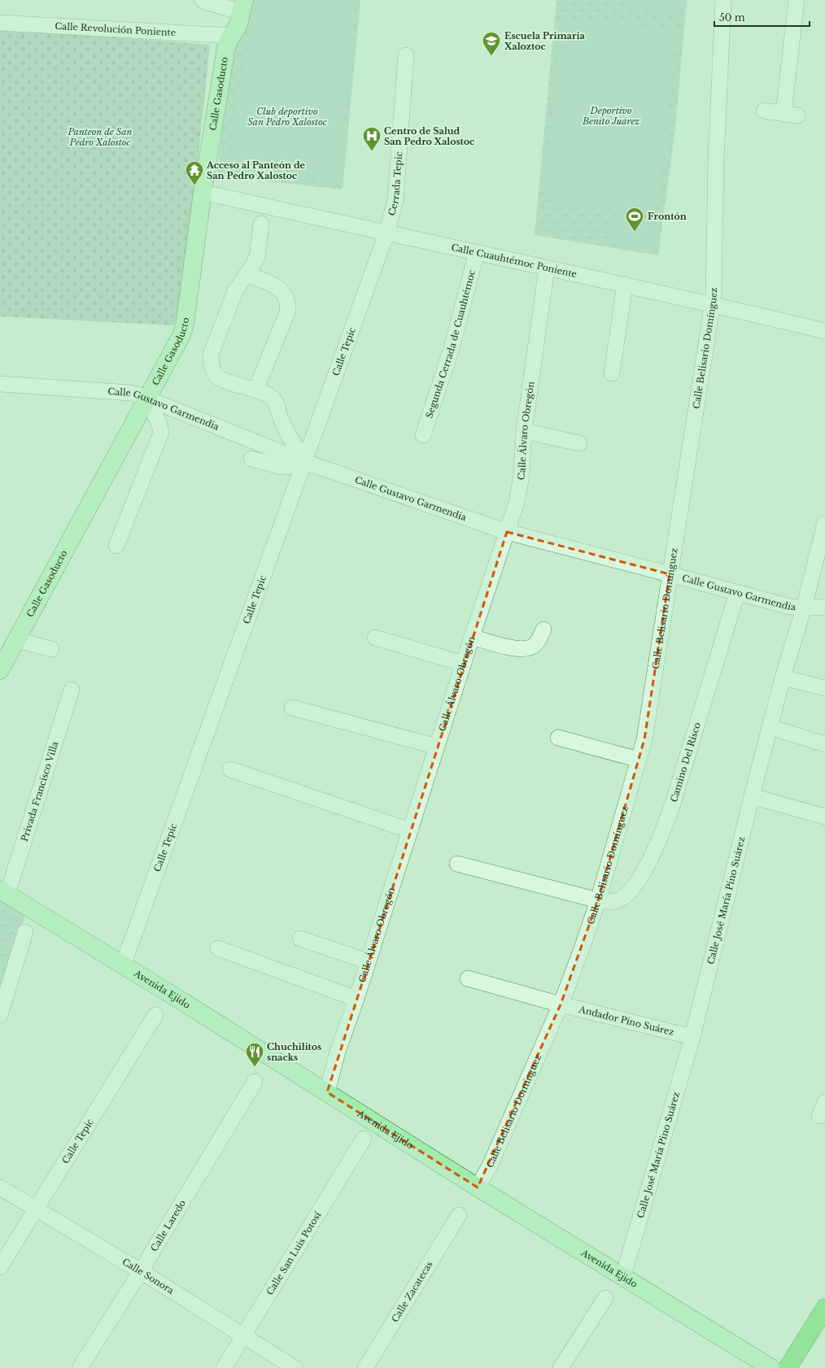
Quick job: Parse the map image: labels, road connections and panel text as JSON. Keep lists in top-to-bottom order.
{
  "streets": {
    "main road": ["Calle Gasoducto", "Avenida Ejido"],
    "street": [
      "Calle Revolución Poniente",
      "Cerrada Tepic",
      "Calle Cuauhtémoc Poniente",
      "Segunda Cerrada de Cuauhtémoc",
      "Calle Belisario Domínguez",
      "Calle Tepic",
      "Calle Gustavo Garmendia",
      "Calle Álvaro Obregón",
      "Camino Del Risco",
      "Privada Francisco Villa",
      "Calle José María Pino Suárez",
      "Andador Pino Suárez",
      "Calle Laredo",
      "Calle San Luis Potosí",
      "Calle Sonora",
      "Calle Zacatecas"
    ]
  },
  "crossings": [
    ["Calle Revolución Poniente", "Calle Gasoducto"],
    ["Calle Gasoducto", "Calle Cuauhtémoc Poniente"],
    ["Calle Gasoducto", "Calle Gustavo Garmendia"],
    ["Cerrada Tepic", "Calle Cuauhtémoc Poniente"],
    ["Cerrada Tepic", "Calle Tepic"],
    ["Calle Cuauhtémoc Poniente", "Segunda Cerrada de Cuauhtémoc"],
    ["Calle Cuauhtémoc Poniente", "Calle Belisario Domínguez"],
    ["Calle Cuauhtémoc Poniente", "Calle Tepic"],
    ["Calle Cuauhtémoc Poniente", "Calle Álvaro Obregón"],
    ["Calle Belisario Domínguez", "Calle Gustavo Garmendia"],
    ["Calle Belisario Domínguez", "Camino Del Risco"],
    ["Calle Belisario Domínguez", "Avenida Ejido"],
    ["Calle Belisario Domínguez", "Andador Pino Suárez"],
    ["Calle Tepic", "Calle Gustavo Garmendia"],
    ["Calle Tepic", "Avenida Ejido"],
    ["Calle Tepic", "Calle Sonora"],
    ["Calle Gustavo Garmendia", "Calle Álvaro Obregón"],
    ["Calle Gustavo Garmendia", "Camino Del Risco"],
    ["Calle Gustavo Garmendia", "Calle José María Pino Suárez"],
    ["Calle Álvaro Obregón", "Avenida Ejido"],
    ["Privada Francisco Villa", "Avenida Ejido"],
    ["Calle José María Pino Suárez", "Avenida Ejido"],
    ["Calle José María Pino Suárez", "Andador Pino Suárez"],
    ["Calle Laredo", "Calle Sonora"],
    ["Calle San Luis Potosí", "Calle Sonora"]
  ],
  "parks": ["Deportivo Benito Juárez", "Club deportivo San Pedro Xalostoc", "Panteon de San Pedro Xalostoc"],
  "places": {
    "school or university": ["Escuela Primaria Xaloztoc"],
    "hospital": ["Centro de Salud San Pedro Xalostoc"],
    "temple": ["Acceso al Panteón de San Pedro Xalostoc"],
    "sports": ["Frontón"],
    "restaurant": ["Chuchilitos snacks"]
  },
  "scale_bar": "50 m"
}
